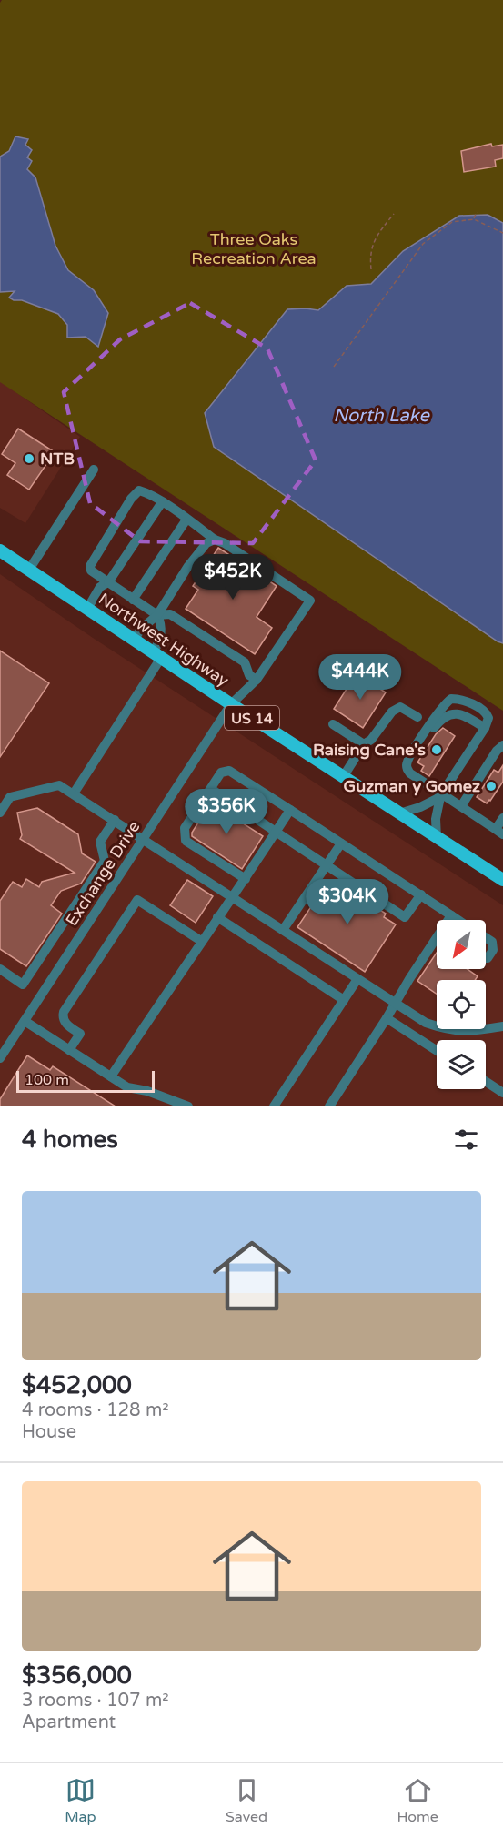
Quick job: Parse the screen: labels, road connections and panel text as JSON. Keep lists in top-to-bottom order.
{
  "streets": {
    "main road": ["Northwest Highway", "US 14"],
    "lane": ["Exchange Drive"]
  },
  "crossings": [
    ["Northwest Highway", "Exchange Drive"]
  ],
  "water": ["North Lake"],
  "parks": ["Three Oaks Recreation Area"],
  "places": ["NTB", "Raising Cane's", "Guzman y Gomez"],
  "scale_bar": "100 m",
  "north": "bottom left",
  "page": {
    "price": [
      "$452K",
      "$444K",
      "$356K",
      "$304K"
    ],
    "scale": "100 m",
    "heading": "4 homes",
    "list": [
      {
        "name": "$452,000",
        "note": "4 rooms · 128 m² · House"
      },
      {
        "name": "$356,000",
        "note": "3 rooms · 107 m² · Apartment"
      }
    ],
    "tabs": ["Map", "Saved", "Home"]
  }
}
